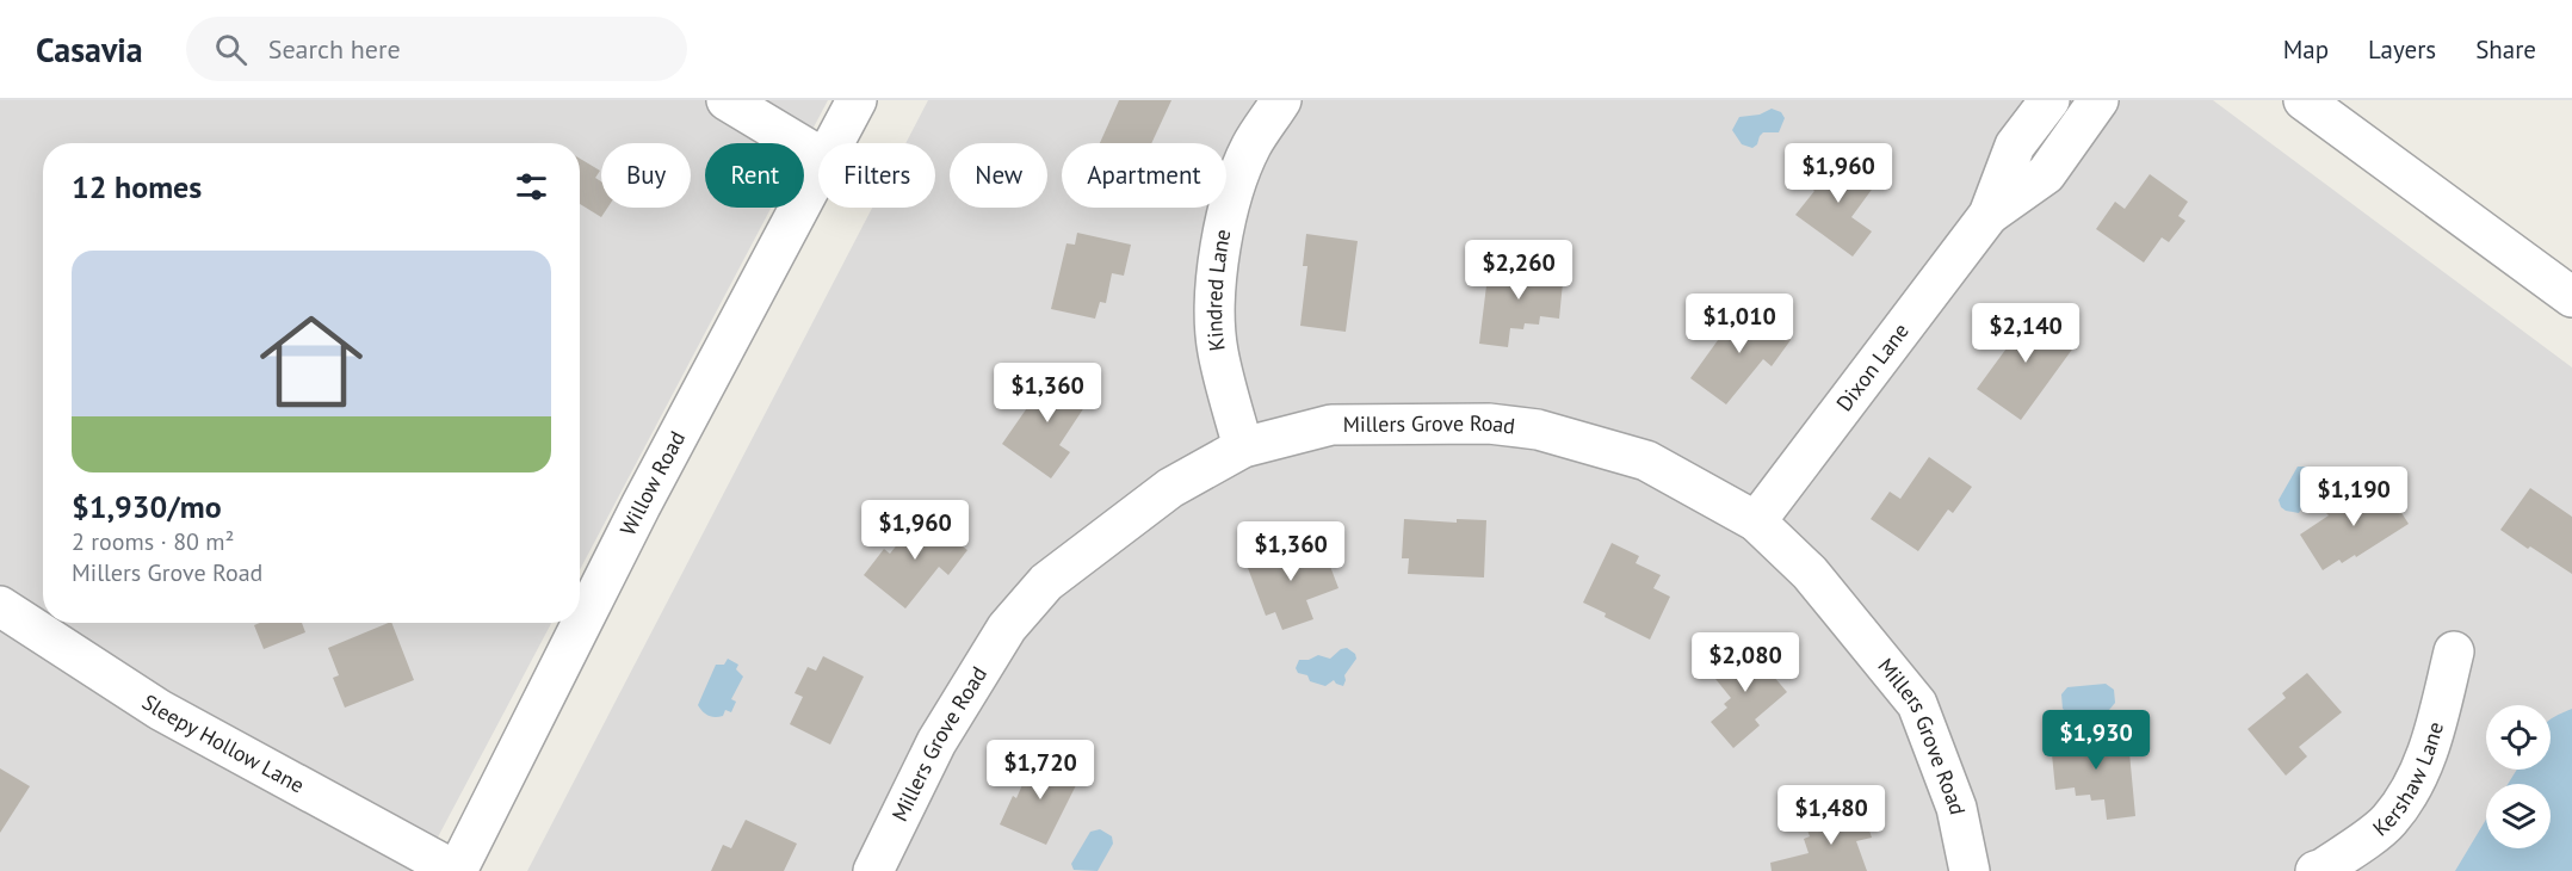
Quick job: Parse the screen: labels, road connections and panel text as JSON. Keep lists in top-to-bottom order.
{
  "streets": {
    "street": [
      "Kindred Lane",
      "Dixon Lane",
      "Millers Grove Road",
      "Willow Road",
      "Sleepy Hollow Lane",
      "Kershaw Lane"
    ]
  },
  "crossings": [
    ["Kindred Lane", "Millers Grove Road"],
    ["Dixon Lane", "Millers Grove Road"],
    ["Willow Road", "Sleepy Hollow Lane"]
  ],
  "page": {
    "header": "Casavia",
    "search": "Search here",
    "nav": ["Map", "Layers", "Share"],
    "price": [
      "$1,960",
      "$2,260",
      "$1,010",
      "$2,140",
      "$1,360",
      "$1,190",
      "$1,960",
      "$1,360",
      "$2,080",
      "$1,930",
      "$1,720",
      "$1,480"
    ],
    "chip": [
      "Buy",
      "Rent",
      "Filters",
      "New",
      "Apartment"
    ],
    "heading": "12 homes",
    "list": [
      {
        "name": "$1,930/mo",
        "note": "2 rooms · 80 m² · Millers Grove Road"
      }
    ]
  }
}
